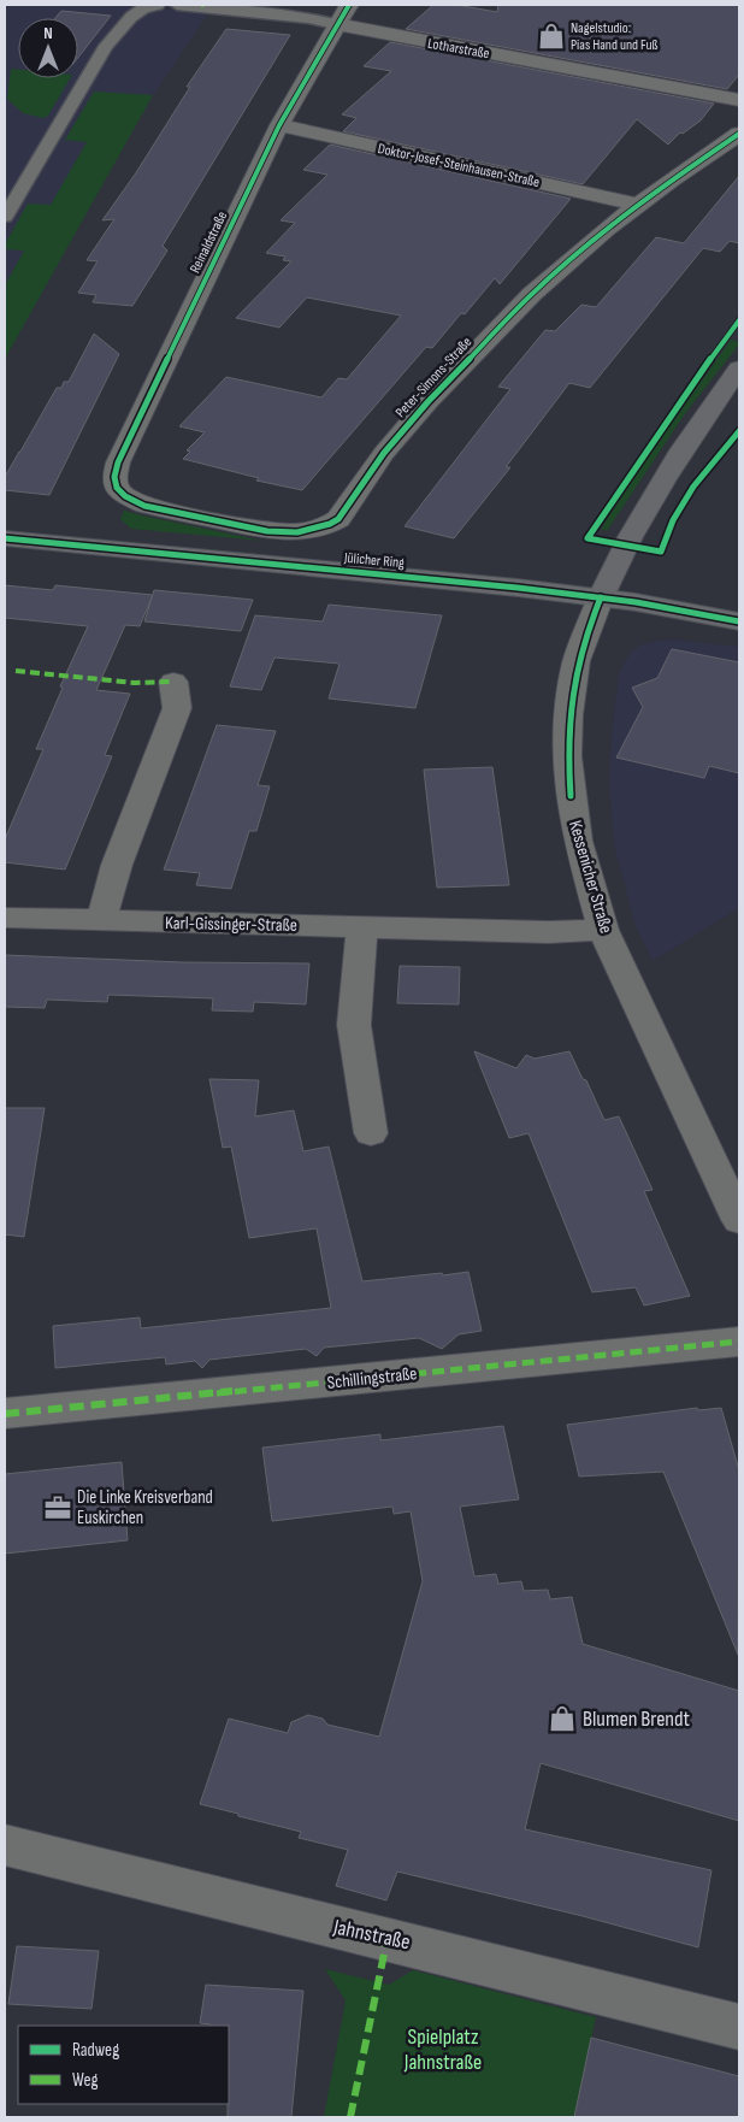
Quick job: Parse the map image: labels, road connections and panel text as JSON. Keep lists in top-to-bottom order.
{
  "streets": {
    "main road": ["Jülicher Ring", "Kessenicher Straße"],
    "street": [
      "Lotharstraße",
      "Doktor-Josef-Steinhausen-Straße",
      "Reinaldstraße",
      "Peter-Simons-Straße",
      "Karl-Gissinger-Straße",
      "Schillingstraße",
      "Jahnstraße"
    ]
  },
  "crossings": [
    ["Lotharstraße", "Reinaldstraße"],
    ["Doktor-Josef-Steinhausen-Straße", "Reinaldstraße"],
    ["Doktor-Josef-Steinhausen-Straße", "Peter-Simons-Straße"],
    ["Reinaldstraße", "Peter-Simons-Straße"],
    ["Jülicher Ring", "Kessenicher Straße"],
    ["Kessenicher Straße", "Karl-Gissinger-Straße"]
  ],
  "parks": ["Spielplatz Jahnstraße"],
  "places": {
    "shop": ["Nagelstudio: Pias Hand und Fuß", "Blumen Brendt"],
    "office": ["Die Linke Kreisverband Euskirchen"]
  },
  "legend": ["Radweg", "Weg"],
  "north": "top"
}
